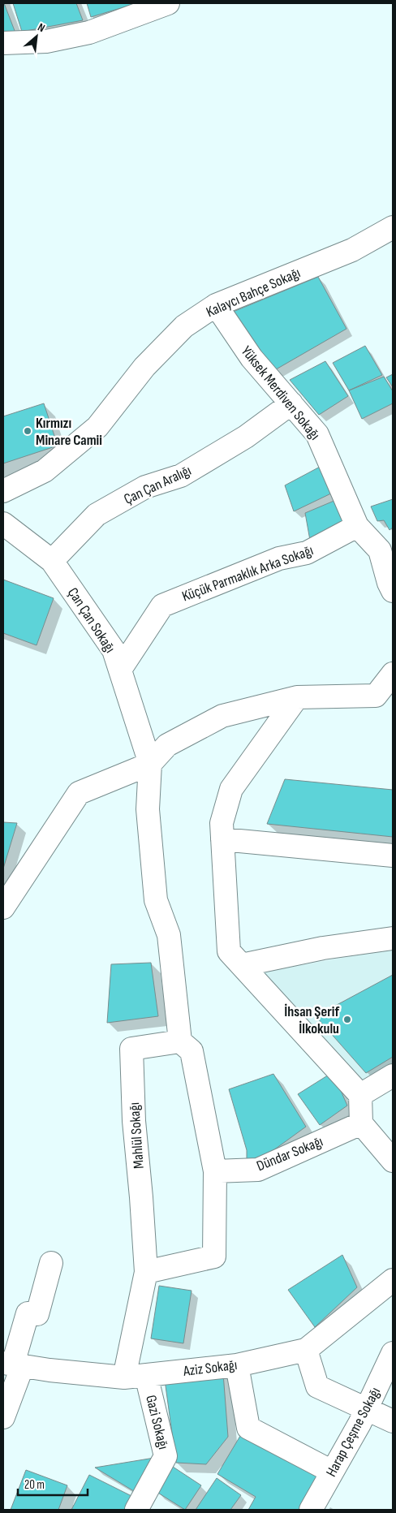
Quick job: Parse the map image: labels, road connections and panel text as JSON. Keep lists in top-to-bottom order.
{
  "streets": {
    "street": [
      "Kalaycı Bahçe Sokağı",
      "Yüksek Merdiven Sokağı",
      "Çan Çan Aralığı",
      "Küçük Parmaklık Arka Sokağı",
      "Çan Çan Sokağı",
      "Mahlül Sokağı",
      "Dündar Sokağı",
      "Aziz Sokağı",
      "Gazi Sokağı",
      "Harap Çeşme Sokağı"
    ]
  },
  "crossings": [
    ["Kalaycı Bahçe Sokağı", "Yüksek Merdiven Sokağı"],
    ["Yüksek Merdiven Sokağı", "Çan Çan Aralığı"],
    ["Yüksek Merdiven Sokağı", "Küçük Parmaklık Arka Sokağı"],
    ["Çan Çan Aralığı", "Çan Çan Sokağı"],
    ["Küçük Parmaklık Arka Sokağı", "Çan Çan Sokağı"],
    ["Aziz Sokağı", "Gazi Sokağı"]
  ],
  "places": ["Kırmızı Minare Camii", "İhsan Şerif İlkokulu"],
  "scale_bar": "20 m",
  "north": "top right"
}
